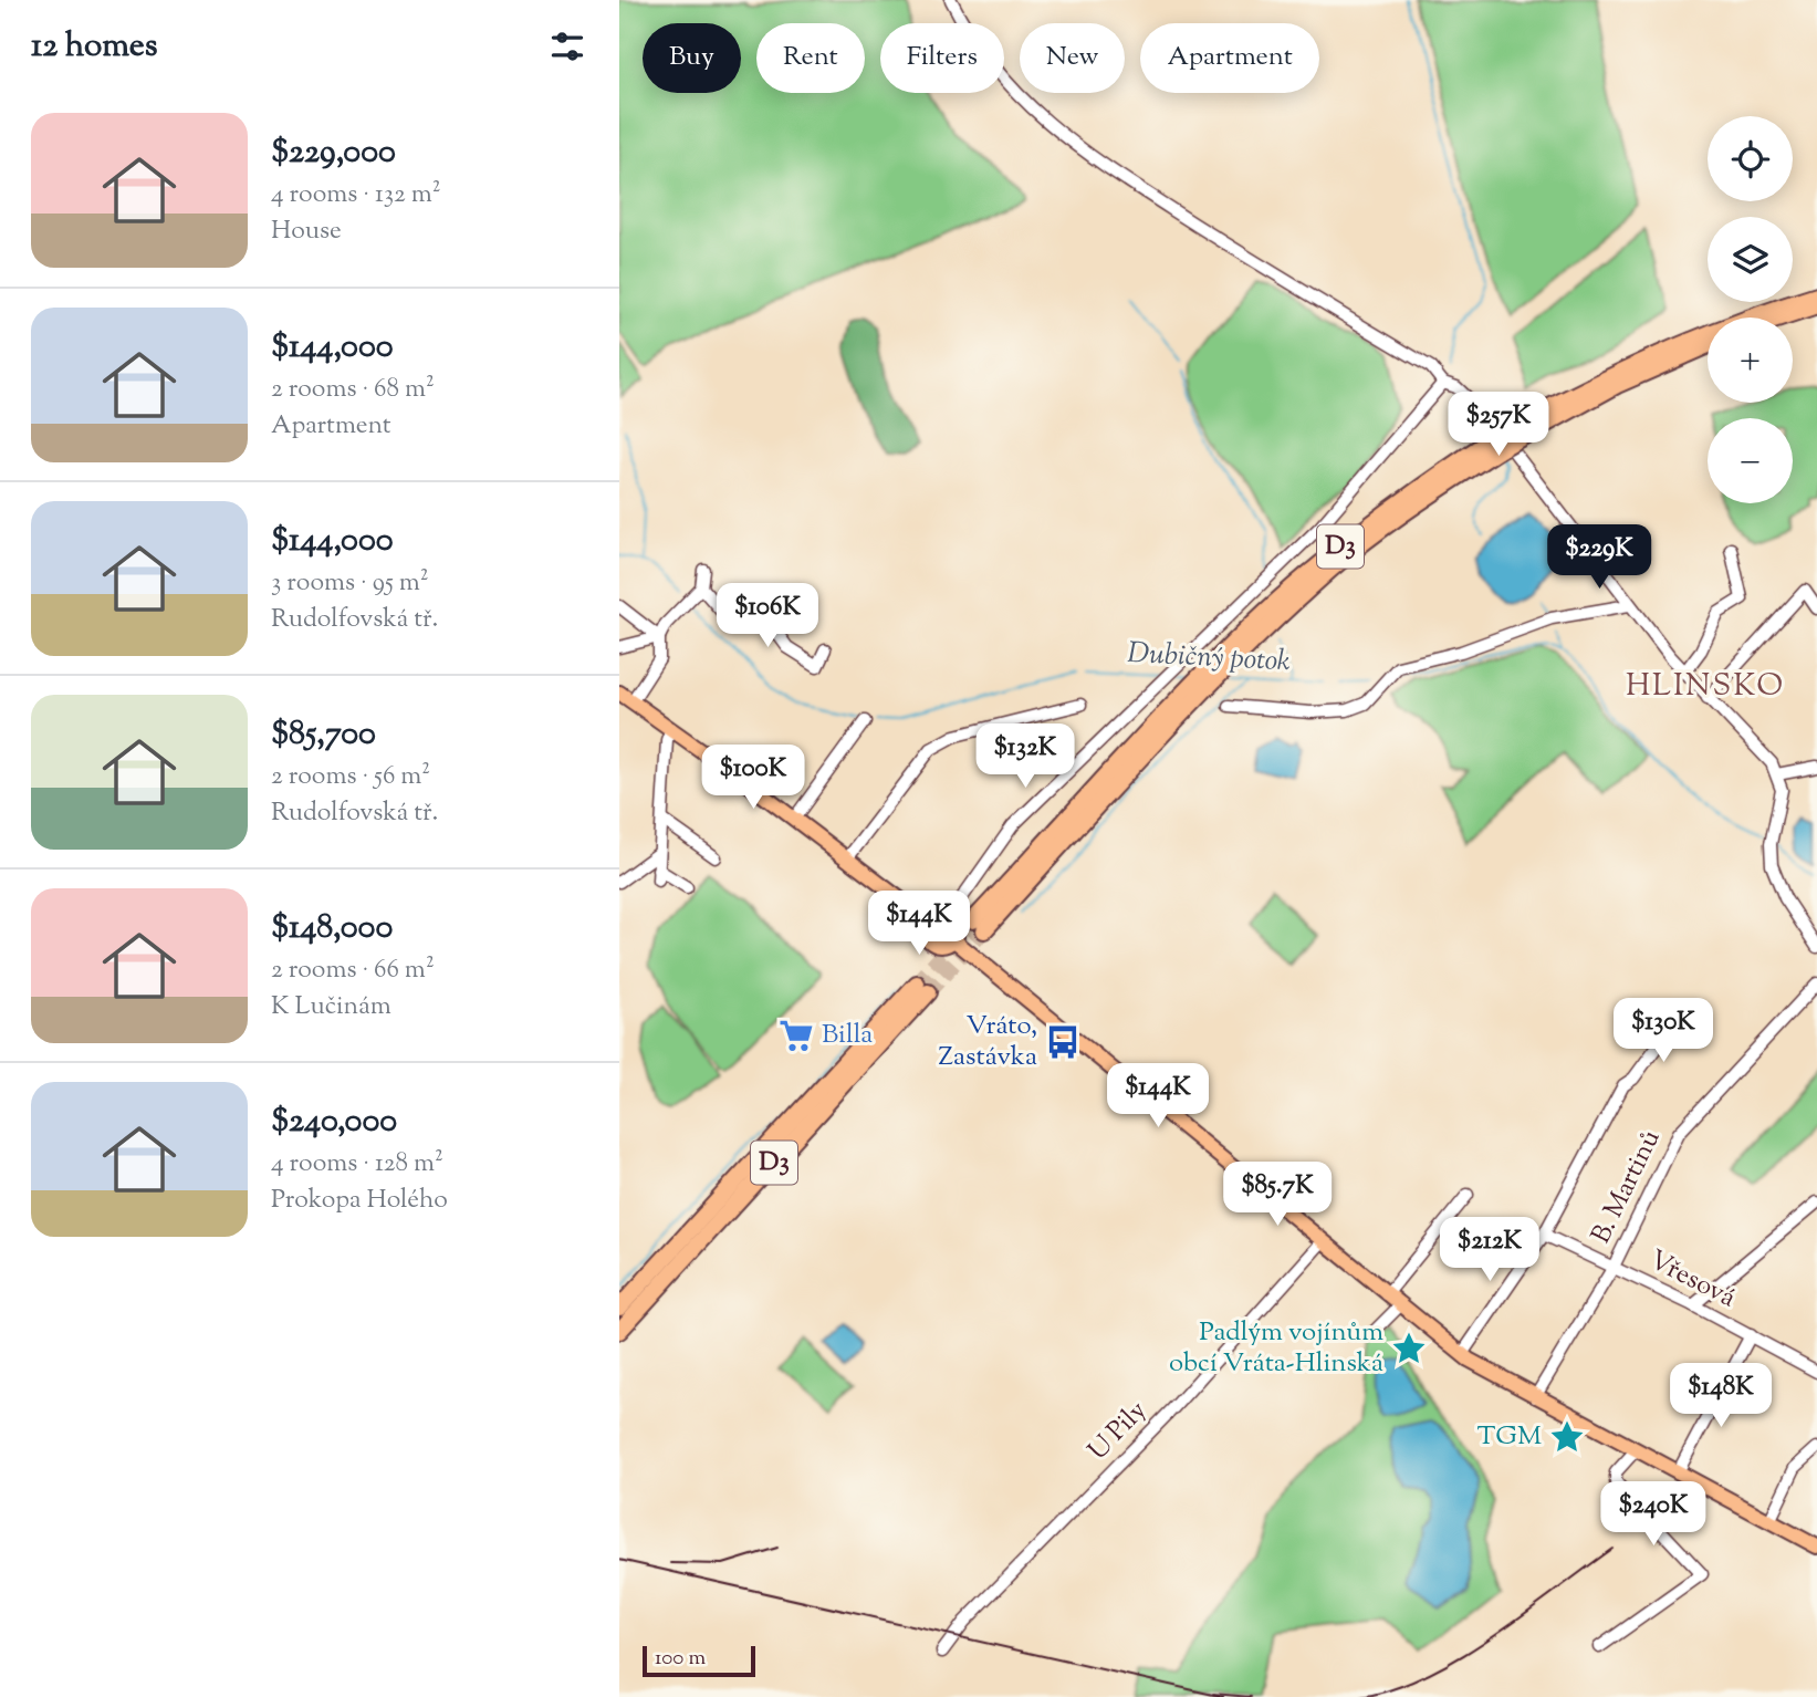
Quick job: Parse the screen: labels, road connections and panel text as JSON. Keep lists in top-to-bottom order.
{
  "streets": {
    "highway": ["D3"],
    "street": ["B. Martinů", "Vřesová", "U Pily"]
  },
  "crossings": [
    ["B. Martinů", "Vřesová"]
  ],
  "districts": ["HLINSKO"],
  "water": ["Dubičný potok"],
  "places": {
    "supermarket": ["Billa"],
    "bus stop": ["Vráto, Zastávka"],
    "place": ["Padlým vojínům obcí Vráta-Hlinská", "TGM"]
  },
  "scale_bar": "100 m",
  "page": {
    "heading": "12 homes",
    "chip": [
      "Buy",
      "Rent",
      "Filters",
      "New",
      "Apartment"
    ],
    "list": [
      {
        "name": "$229,000",
        "note": "4 rooms · 132 m² · House"
      },
      {
        "name": "$144,000",
        "note": "2 rooms · 68 m² · Apartment"
      },
      {
        "name": "$144,000",
        "note": "3 rooms · 95 m² · Rudolfovská tř."
      },
      {
        "name": "$85,700",
        "note": "2 rooms · 56 m² · Rudolfovská tř."
      },
      {
        "name": "$148,000",
        "note": "2 rooms · 66 m² · K Lučinám"
      },
      {
        "name": "$240,000",
        "note": "4 rooms · 128 m² · Prokopa Holého"
      }
    ],
    "map_buttons": ["+", "−"],
    "price": [
      "$257K",
      "$229K",
      "$106K",
      "$132K",
      "$100K",
      "$144K",
      "$130K",
      "$144K",
      "$85.7K",
      "$212K",
      "$148K",
      "$240K"
    ],
    "scale": "100 m"
  }
}
